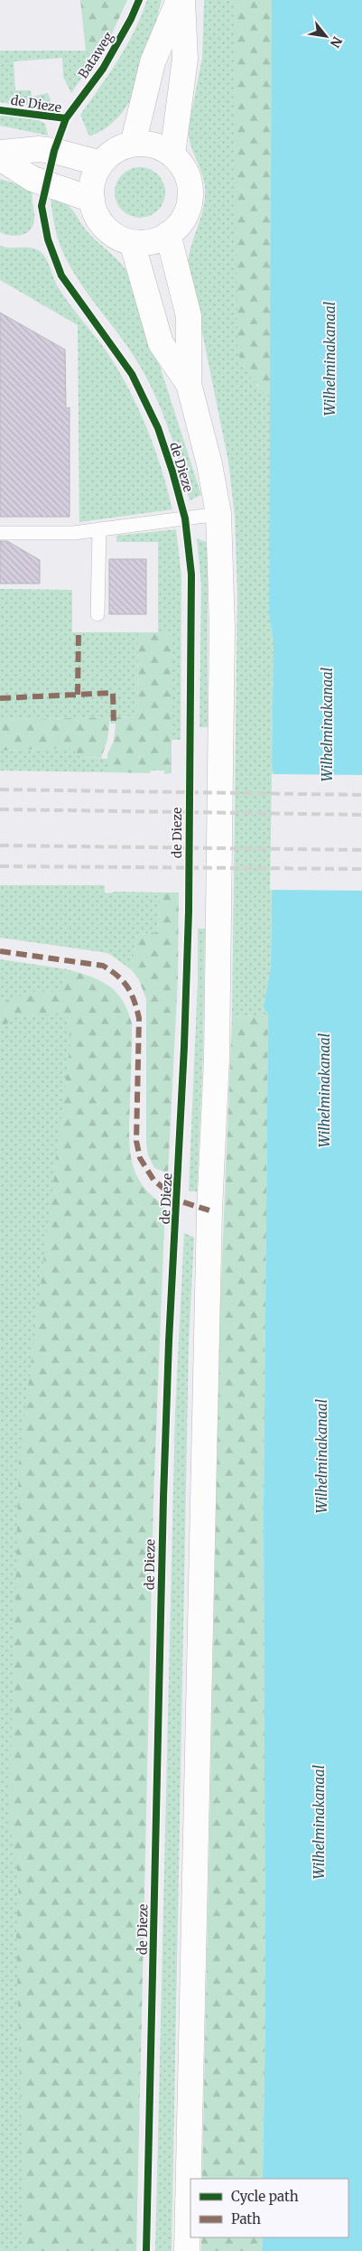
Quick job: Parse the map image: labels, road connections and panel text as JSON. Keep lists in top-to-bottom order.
{
  "streets": {
    "street": ["de Dieze"],
    "cycle path": ["Bataweg"]
  },
  "water": ["Wilhelminakanaal"],
  "legend": ["Cycle path", "Path"],
  "north": "bottom right"
}
